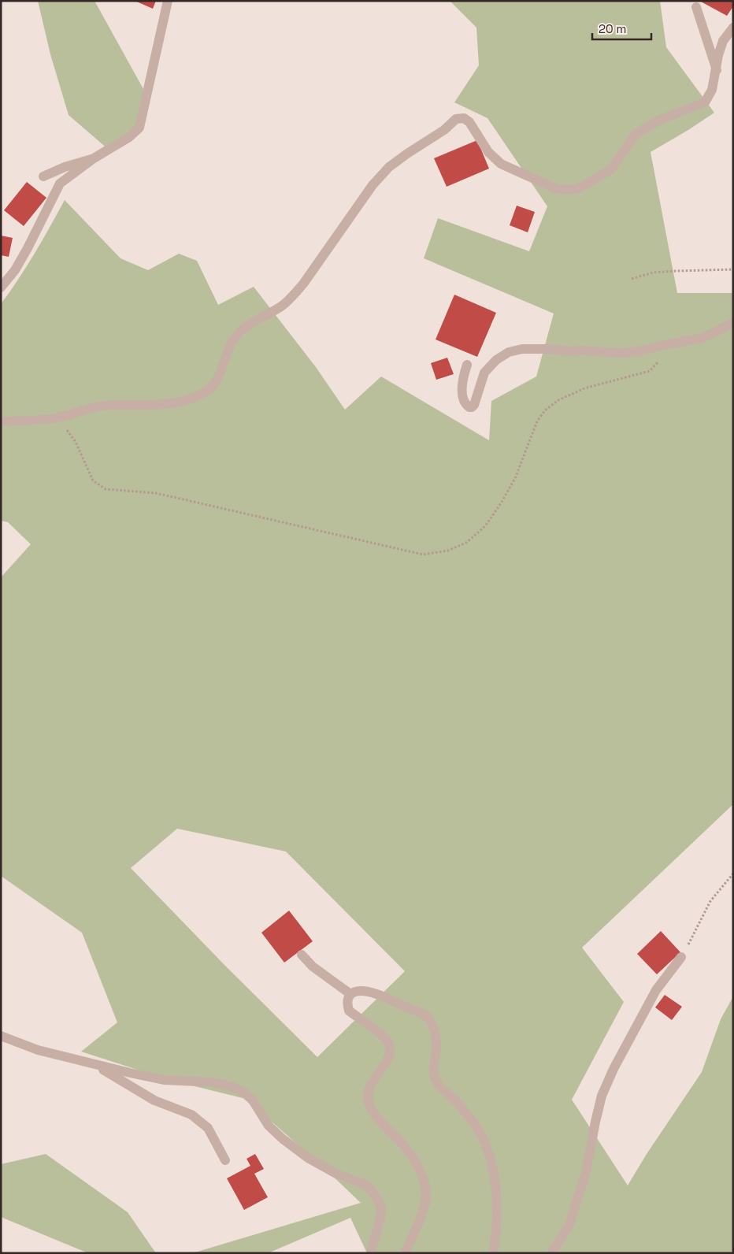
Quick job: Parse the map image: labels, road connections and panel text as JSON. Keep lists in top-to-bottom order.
{
  "scale_bar": "20 m"
}
